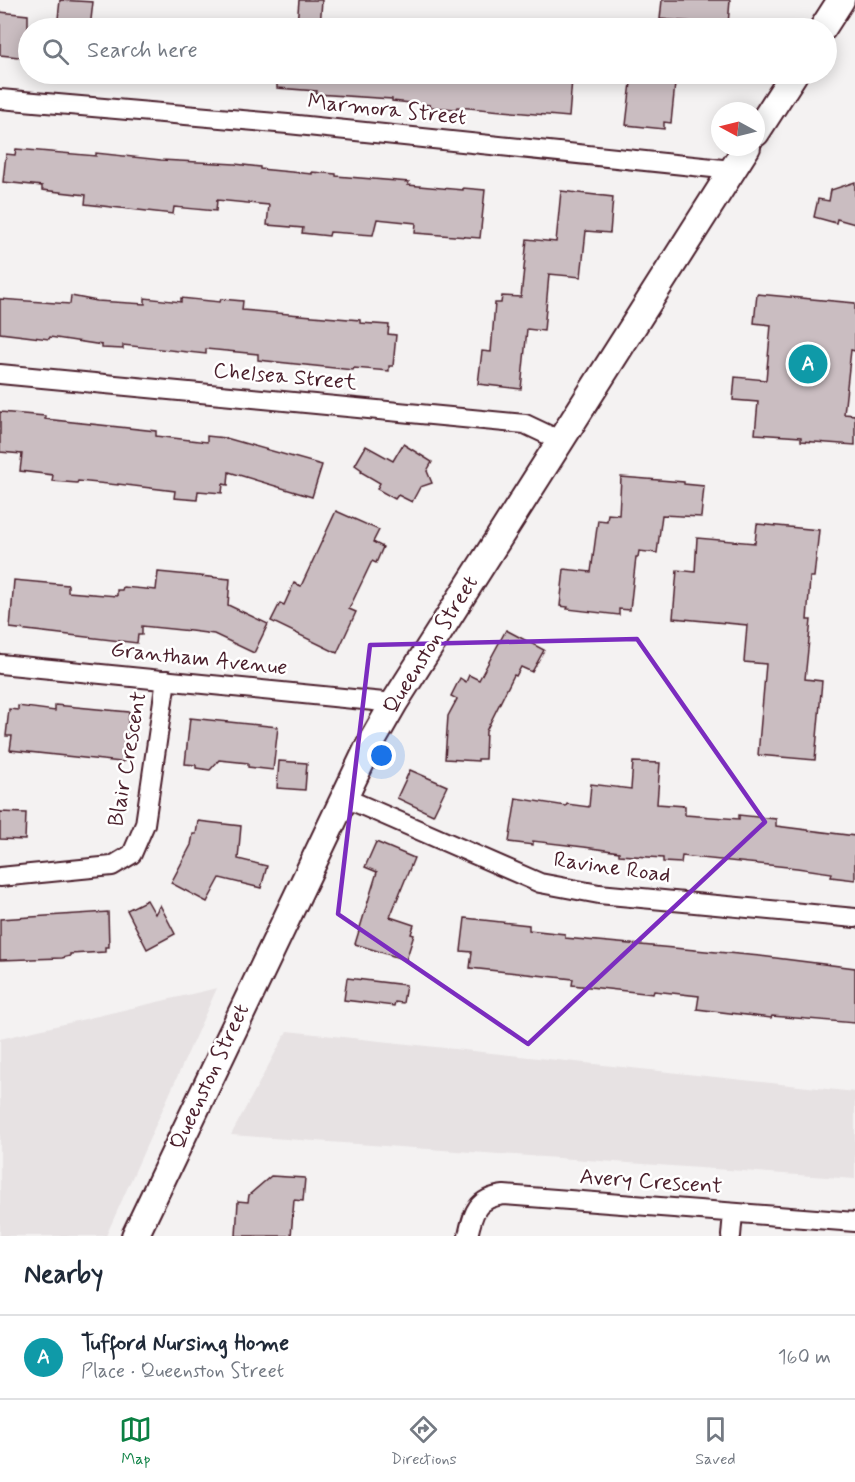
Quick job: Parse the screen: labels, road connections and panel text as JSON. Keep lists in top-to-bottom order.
{
  "streets": {
    "main road": ["Queenston Street"],
    "street": [
      "Marmora Street",
      "Chelsea Street",
      "Grantham Avenue",
      "Blair Crescent",
      "Ravine Road",
      "Avery Crescent"
    ]
  },
  "crossings": [
    ["Marmora Street", "Queenston Street"],
    ["Chelsea Street", "Queenston Street"],
    ["Queenston Street", "Grantham Avenue"],
    ["Queenston Street", "Ravine Road"],
    ["Grantham Avenue", "Blair Crescent"]
  ],
  "north": "left",
  "page": {
    "search": "Search here",
    "pins": "A",
    "heading": "Nearby",
    "list": [
      {
        "mark": "A",
        "name": "Tufford Nursing Home",
        "note": "Place · Queenston Street",
        "value": "160 m"
      }
    ],
    "nav": ["Map", "Directions", "Saved"]
  }
}
